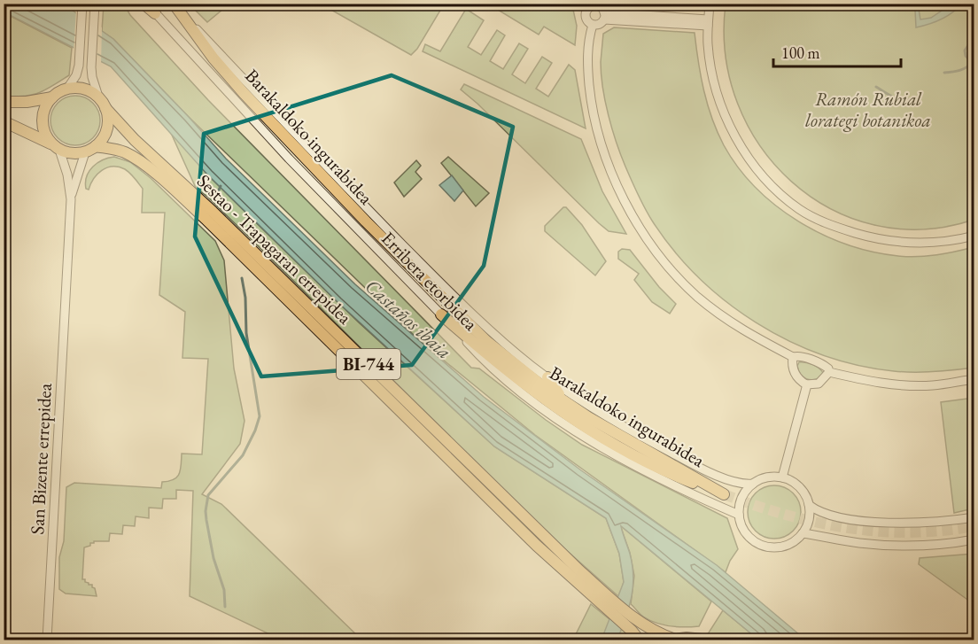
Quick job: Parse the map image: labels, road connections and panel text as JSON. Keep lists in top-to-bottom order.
{
  "streets": {
    "main road": ["Barakaldoko ingurabidea", "Sestao - Trapagaran errepidea", "BI-744"],
    "street": ["Erribera etorbidea", "San Bizente errepidea"]
  },
  "crossings": [
    ["Barakaldoko ingurabidea", "Erribera etorbidea"],
    ["Sestao - Trapagaran errepidea", "BI-744"]
  ],
  "water": ["Castaños ibaia"],
  "parks": ["Ramón Rubial lorategi botanikoa"],
  "scale_bar": "100 m"
}
